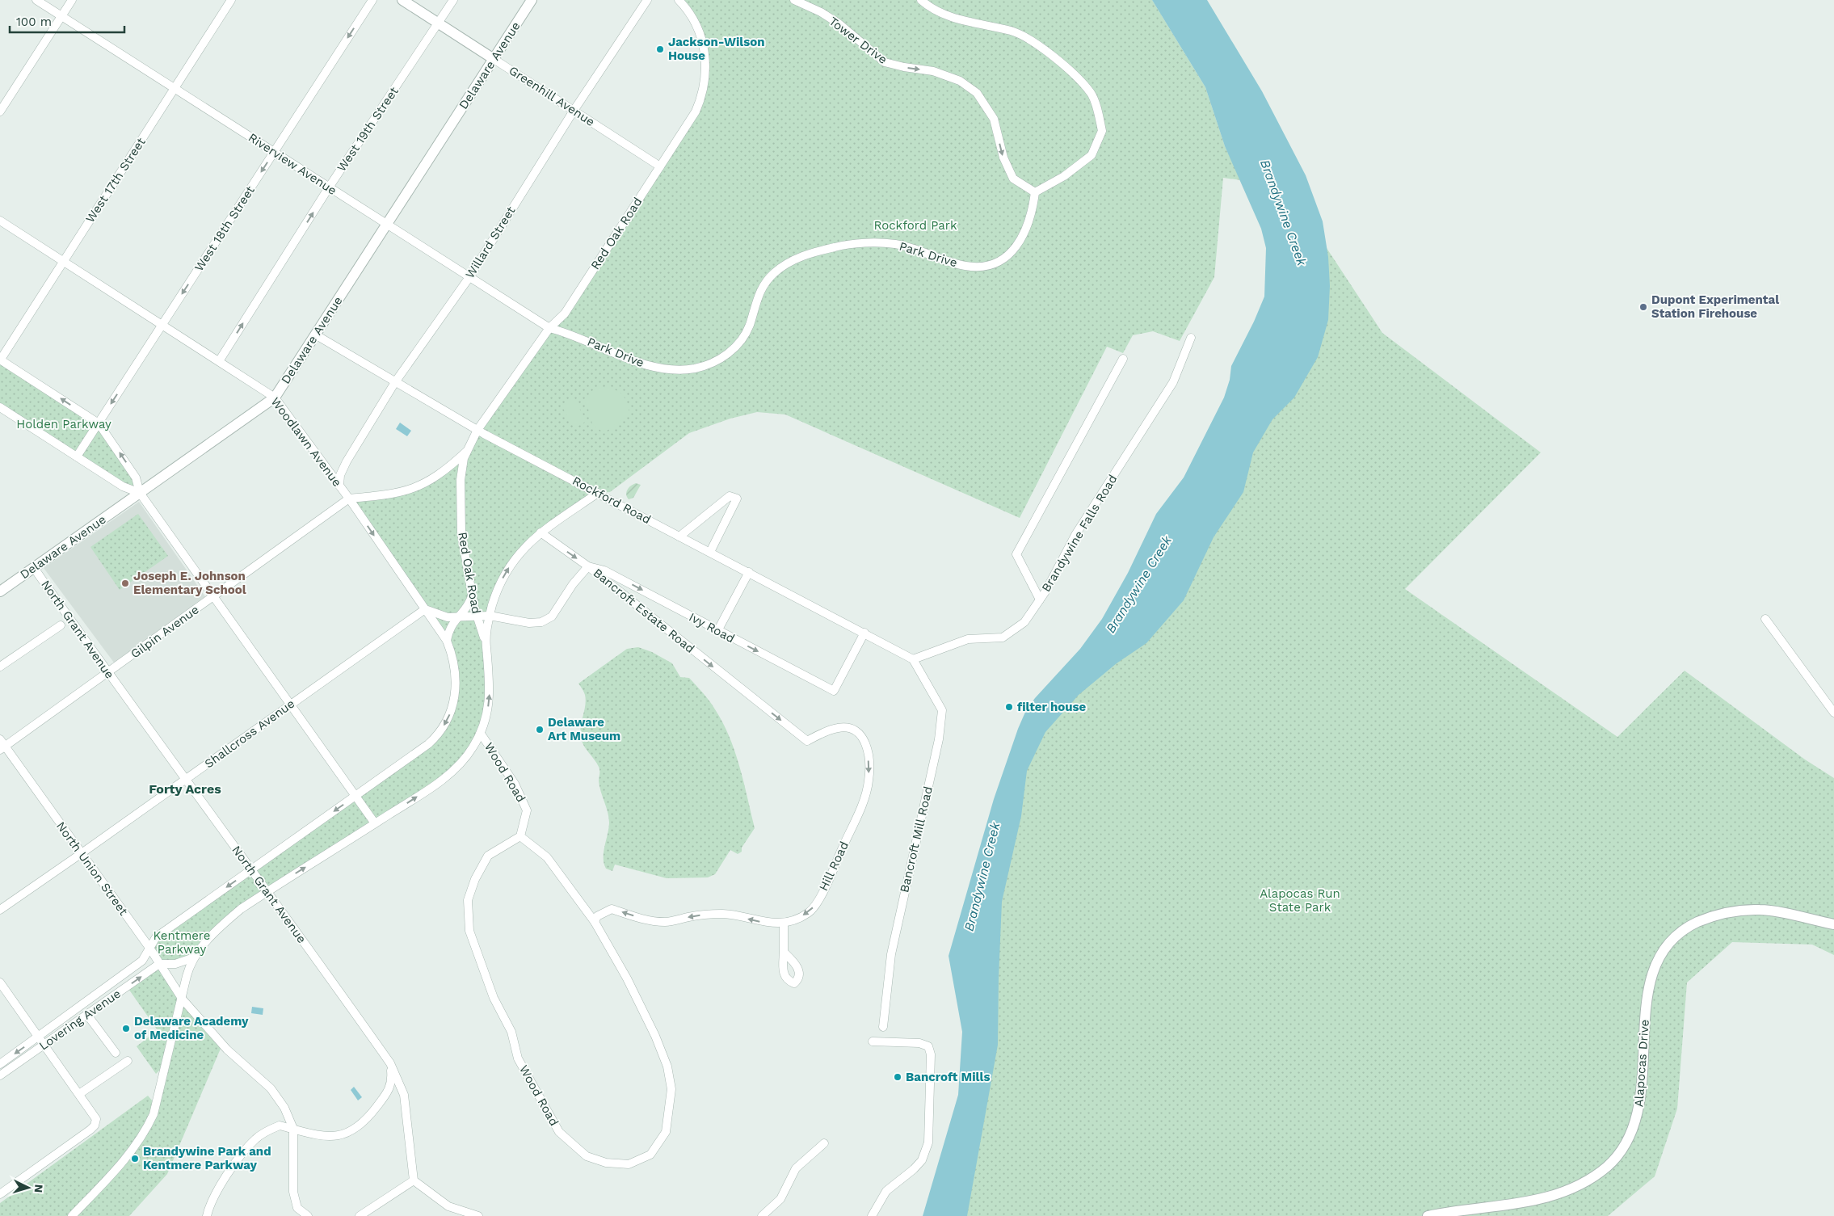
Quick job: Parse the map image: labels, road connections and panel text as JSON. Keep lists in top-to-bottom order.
{
  "streets": {
    "street": [
      "Tower Drive",
      "Delaware Avenue",
      "Greenhill Avenue",
      "West 19th Street",
      "Riverview Avenue",
      "West 17th Street",
      "West 18th Street",
      "Red Oak Road",
      "Willard Street",
      "Park Drive",
      "Woodlawn Avenue",
      "Rockford Road",
      "Brandywine Falls Road",
      "Bancroft Estate Road",
      "Ivy Road",
      "North Grant Avenue",
      "Gilpin Avenue",
      "Shallcross Avenue",
      "Wood Road",
      "Bancroft Mill Road",
      "Hill Road",
      "North Union Street",
      "Lovering Avenue",
      "Alapocas Drive"
    ]
  },
  "crossings": [
    ["Tower Drive", "Park Drive"],
    ["Delaware Avenue", "Greenhill Avenue"],
    ["Delaware Avenue", "Riverview Avenue"],
    ["Delaware Avenue", "Woodlawn Avenue"],
    ["Delaware Avenue", "Rockford Road"],
    ["Delaware Avenue", "North Grant Avenue"],
    ["Greenhill Avenue", "West 19th Street"],
    ["Greenhill Avenue", "Red Oak Road"],
    ["Greenhill Avenue", "Willard Street"],
    ["West 19th Street", "Riverview Avenue"],
    ["West 19th Street", "Woodlawn Avenue"],
    ["Riverview Avenue", "West 17th Street"],
    ["Riverview Avenue", "West 18th Street"],
    ["Riverview Avenue", "Red Oak Road"],
    ["Riverview Avenue", "Willard Street"],
    ["Riverview Avenue", "Park Drive"],
    ["West 17th Street", "Woodlawn Avenue"],
    ["West 18th Street", "Woodlawn Avenue"],
    ["Red Oak Road", "Park Drive"],
    ["Red Oak Road", "Woodlawn Avenue"],
    ["Red Oak Road", "Rockford Road"],
    ["Red Oak Road", "Gilpin Avenue"],
    ["Willard Street", "Woodlawn Avenue"],
    ["Willard Street", "Rockford Road"],
    ["Woodlawn Avenue", "Gilpin Avenue"],
    ["Woodlawn Avenue", "Shallcross Avenue"],
    ["Rockford Road", "Brandywine Falls Road"],
    ["Rockford Road", "Ivy Road"],
    ["Rockford Road", "Bancroft Mill Road"],
    ["Brandywine Falls Road", "Bancroft Mill Road"],
    ["Bancroft Estate Road", "Ivy Road"],
    ["Bancroft Estate Road", "Hill Road"],
    ["North Grant Avenue", "Gilpin Avenue"],
    ["North Grant Avenue", "Shallcross Avenue"],
    ["Gilpin Avenue", "North Union Street"],
    ["Shallcross Avenue", "North Union Street"],
    ["Wood Road", "Hill Road"],
    ["North Union Street", "Lovering Avenue"]
  ],
  "one_way": [
    "Tower Drive",
    "West 19th Street",
    "West 18th Street",
    "Bancroft Estate Road",
    "Ivy Road"
  ],
  "districts": ["Forty Acres"],
  "water": ["Brandywine Creek"],
  "parks": [
    "Rockford Park",
    "Holden Parkway",
    "Alapocas Run State Park",
    "Kentmere Parkway"
  ],
  "places": [
    "Jackson-Wilson House",
    "Dupont Experimental Station Firehouse",
    "Joseph E. Johnson Elementary School",
    "filter house",
    "Delaware Art Museum",
    "Delaware Academy of Medicine",
    "Bancroft Mills",
    "Brandywine Park and Kentmere Parkway"
  ],
  "scale_bar": "100 m",
  "north": "right"
}
